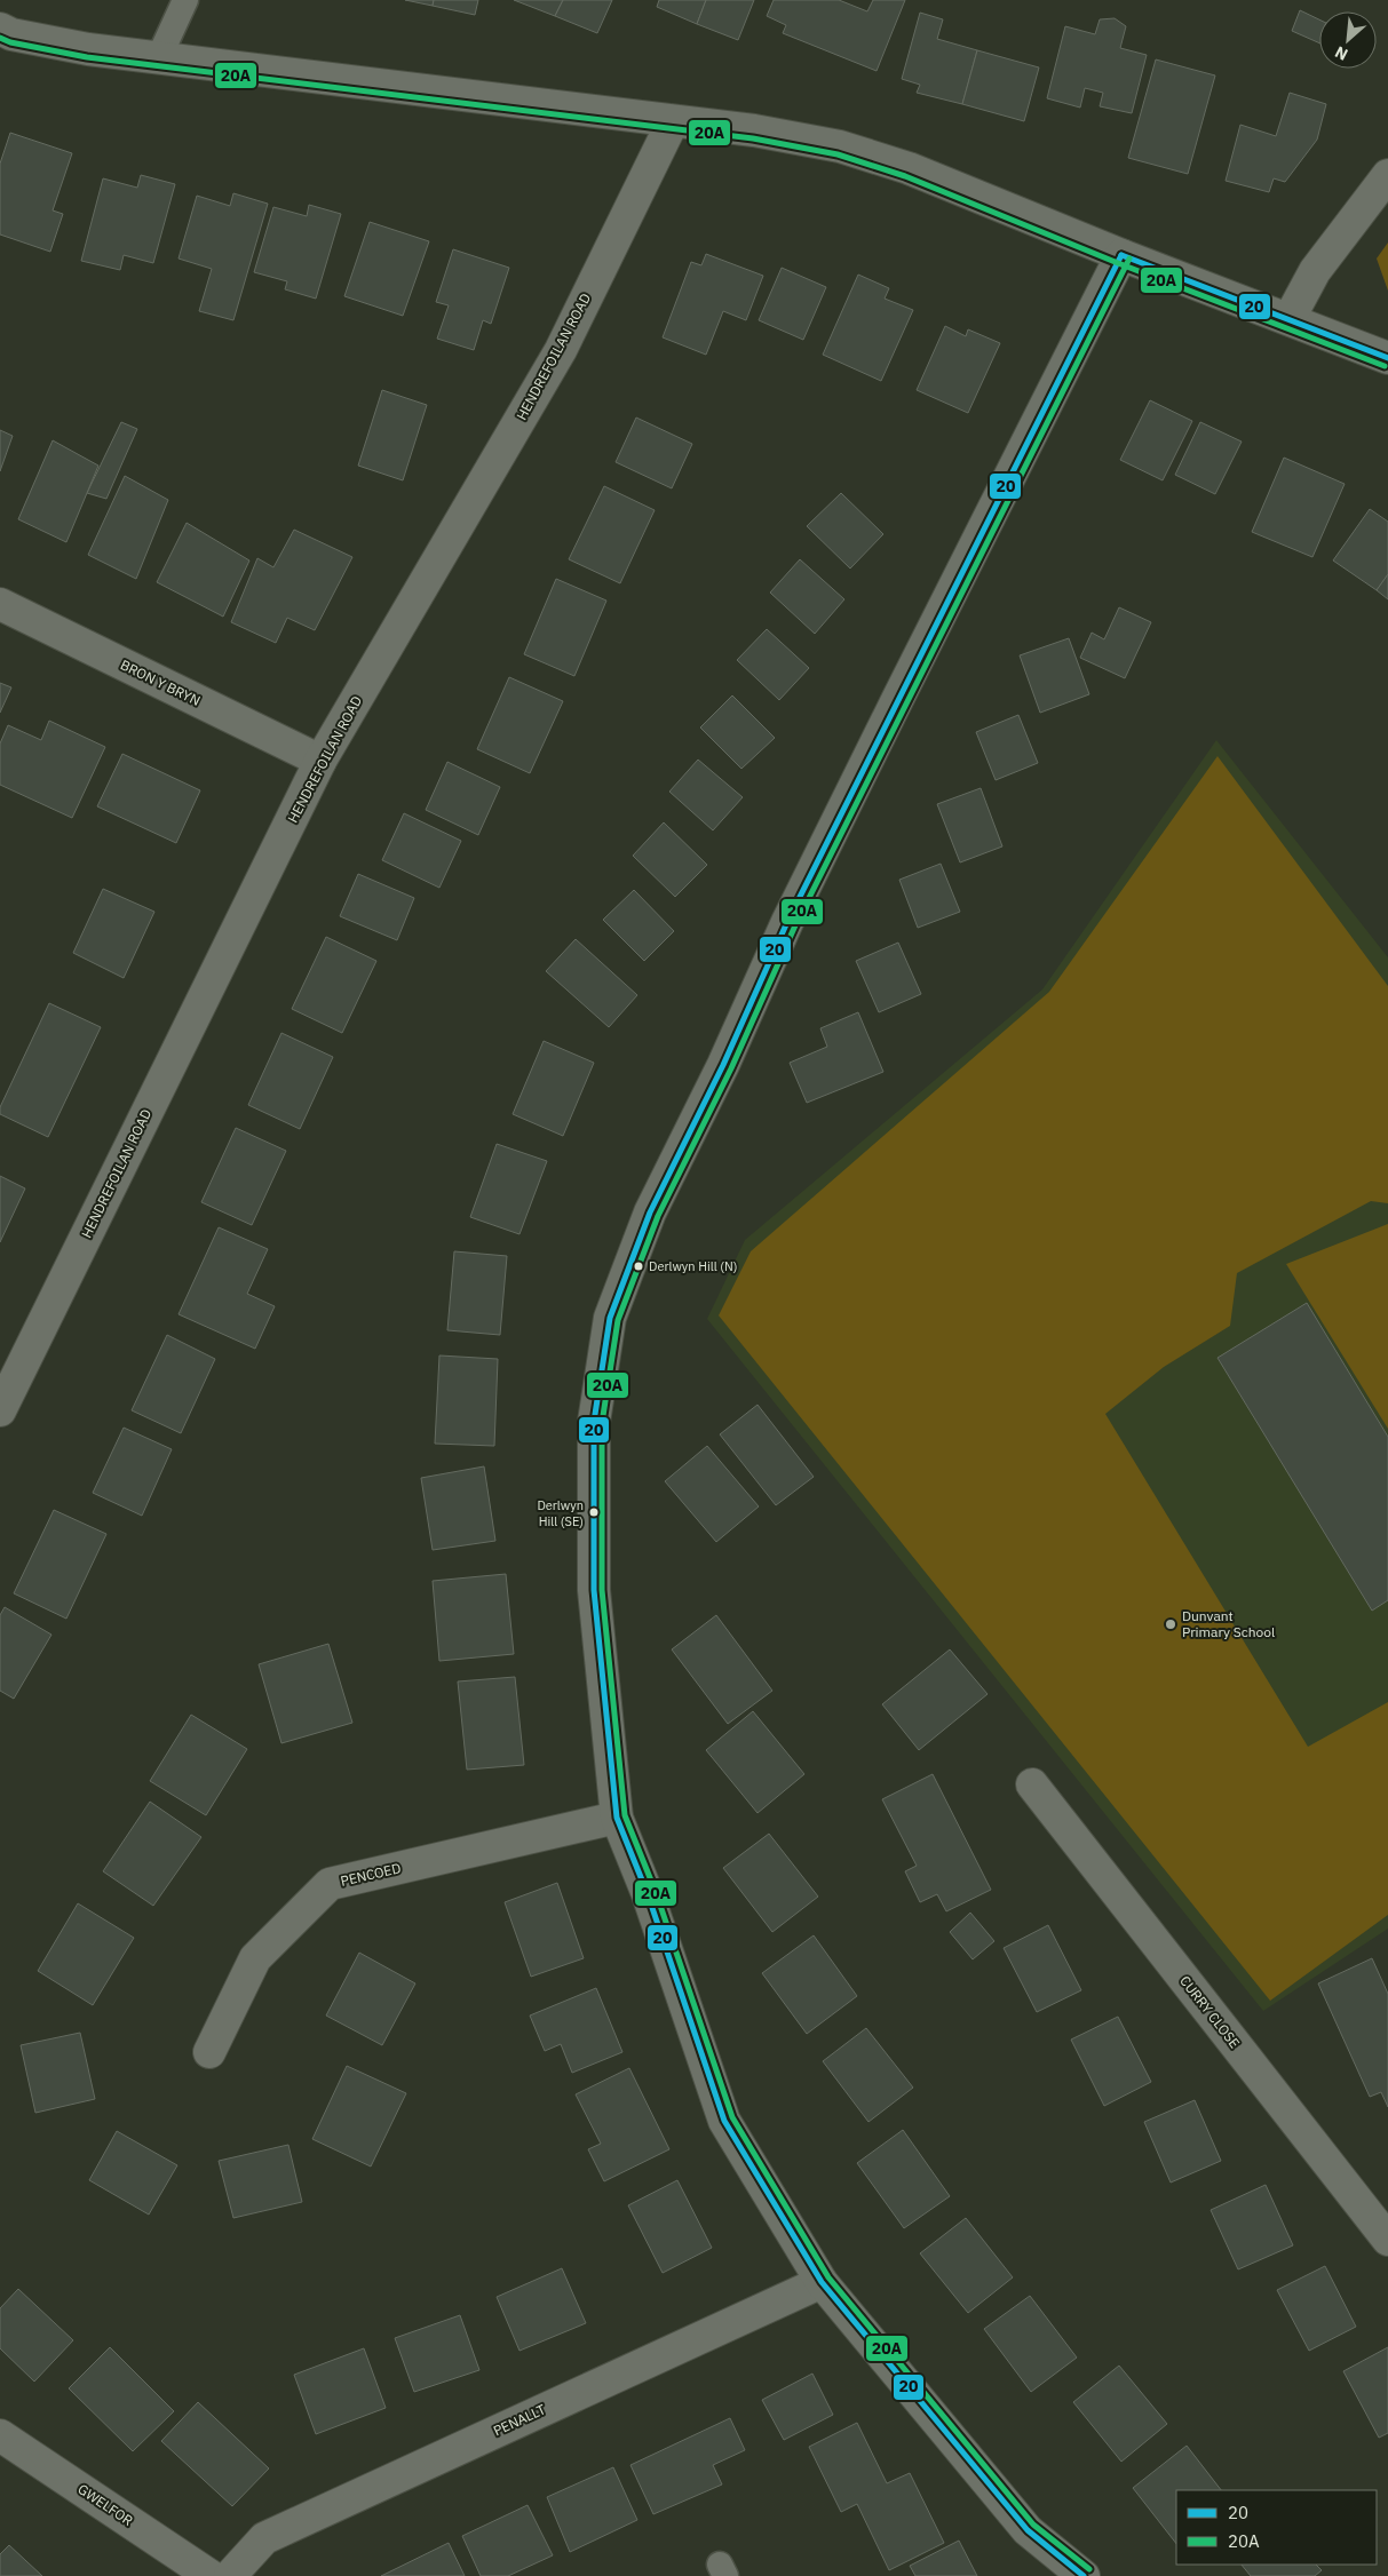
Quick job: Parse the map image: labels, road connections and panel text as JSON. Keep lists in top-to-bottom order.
{
  "streets": {
    "street": [
      "HENDREFOILAN ROAD",
      "BRON Y BRYN",
      "PENCOED",
      "CURRY CLOSE",
      "PENALLT",
      "GWELFOR"
    ]
  },
  "crossings": [
    ["HENDREFOILAN ROAD", "BRON Y BRYN"]
  ],
  "places": ["Derlwyn Hill (N)", "Derlwyn Hill (SE)", "Dunvant Primary School"],
  "lines": ["transit line 20A", "transit line 20"],
  "legend": ["20", "20A"],
  "north": "bottom left"
}
